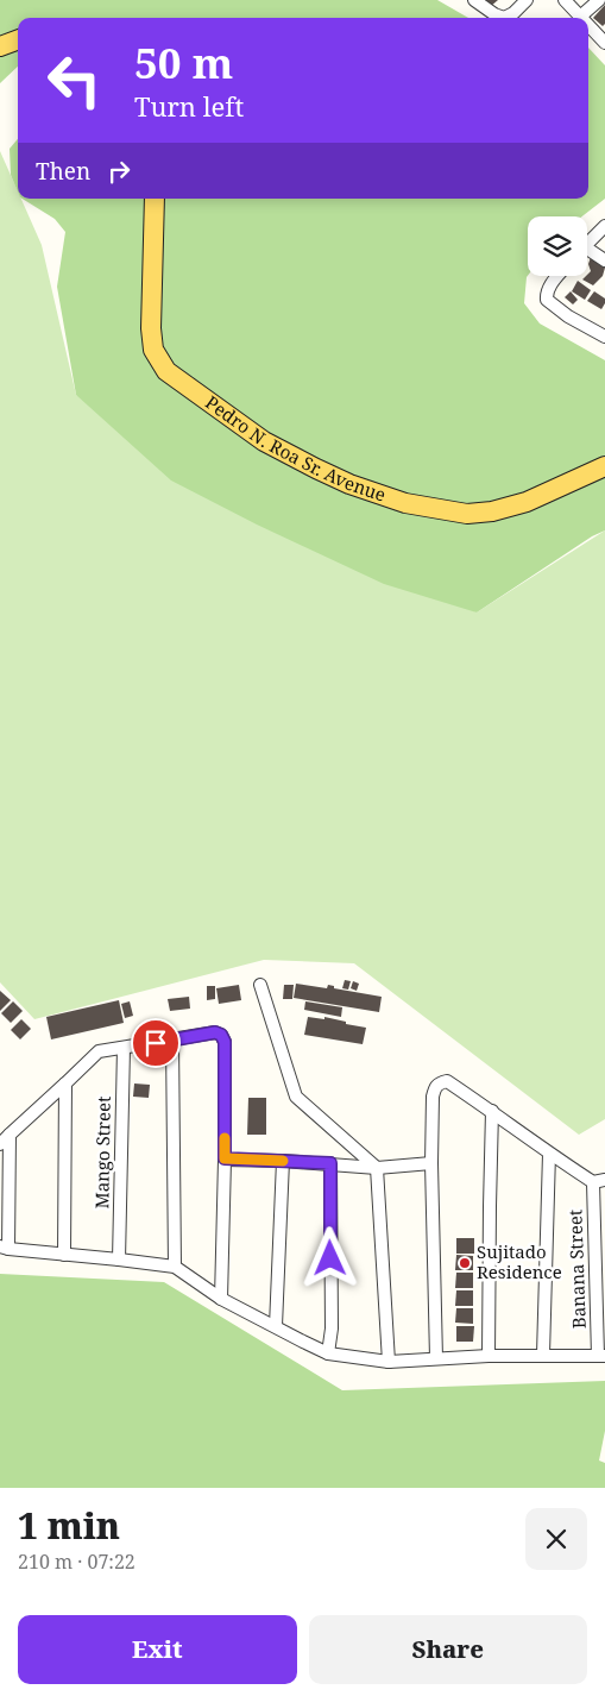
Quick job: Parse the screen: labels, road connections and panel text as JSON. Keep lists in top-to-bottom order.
{
  "streets": {
    "main road": ["Pedro N. Roa Sr. Avenue"],
    "street": ["Mango Street", "Banana Street"]
  },
  "places": ["Sujitado Residence"],
  "page": {
    "turn": ["50 m", "Turn left"],
    "then": "Then",
    "heading": ["1 min", "210 m · 07:22"],
    "buttons": ["Exit", "Share"]
  }
}
